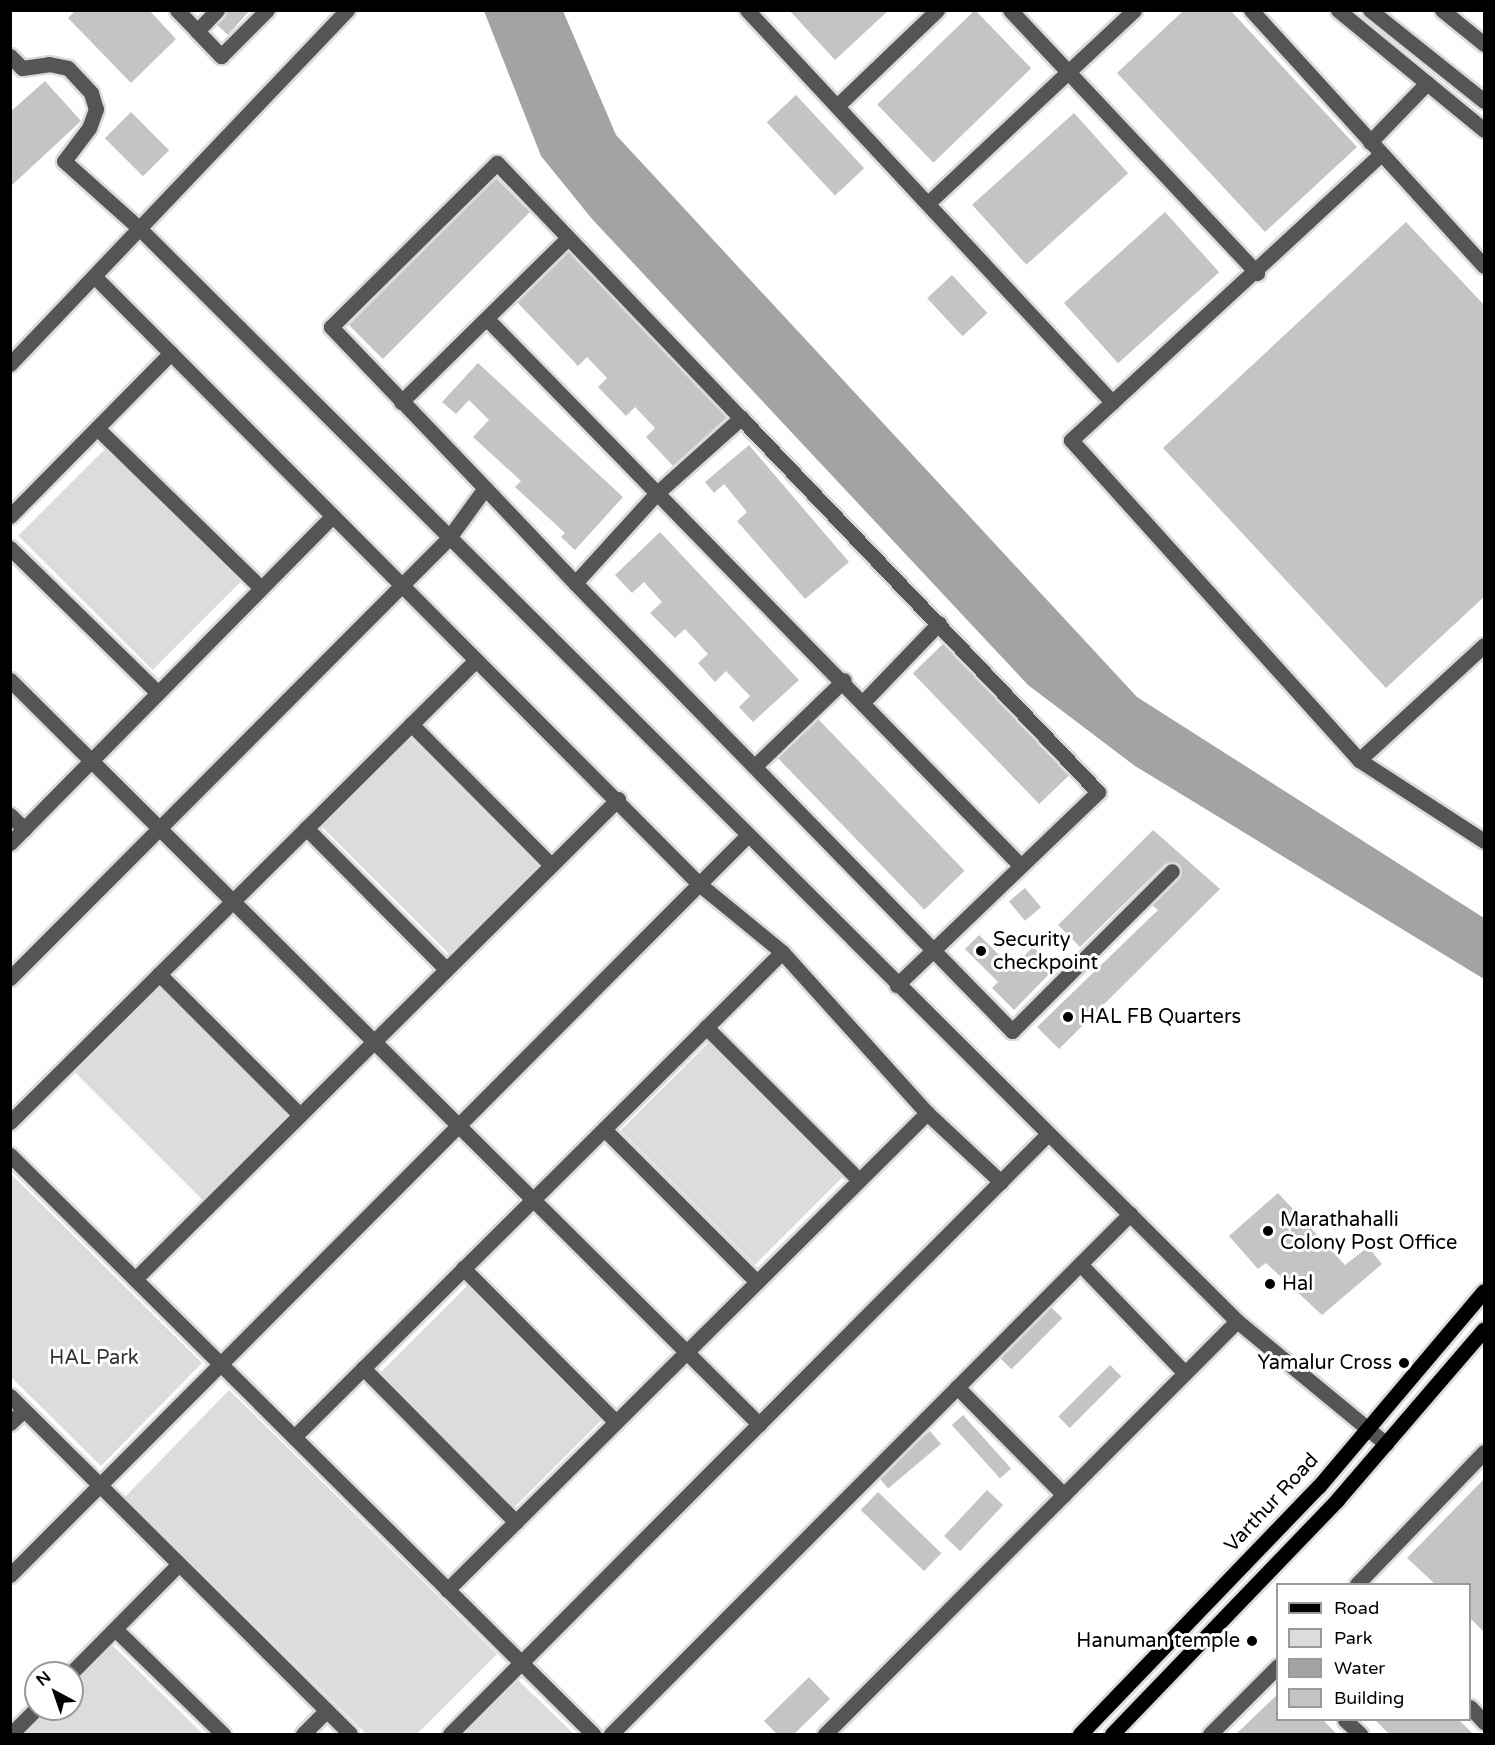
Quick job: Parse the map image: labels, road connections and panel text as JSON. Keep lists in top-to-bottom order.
{
  "streets": {
    "main road": ["Varthur Road"]
  },
  "parks": ["HAL Park"],
  "places": [
    "Security checkpoint",
    "HAL FB Quarters",
    "Marathahalli Colony Post Office",
    "Hal",
    "Yamalur Cross",
    "Hanuman temple"
  ],
  "legend": [
    "Road",
    "Park",
    "Water",
    "Building"
  ],
  "north": "top left"
}
